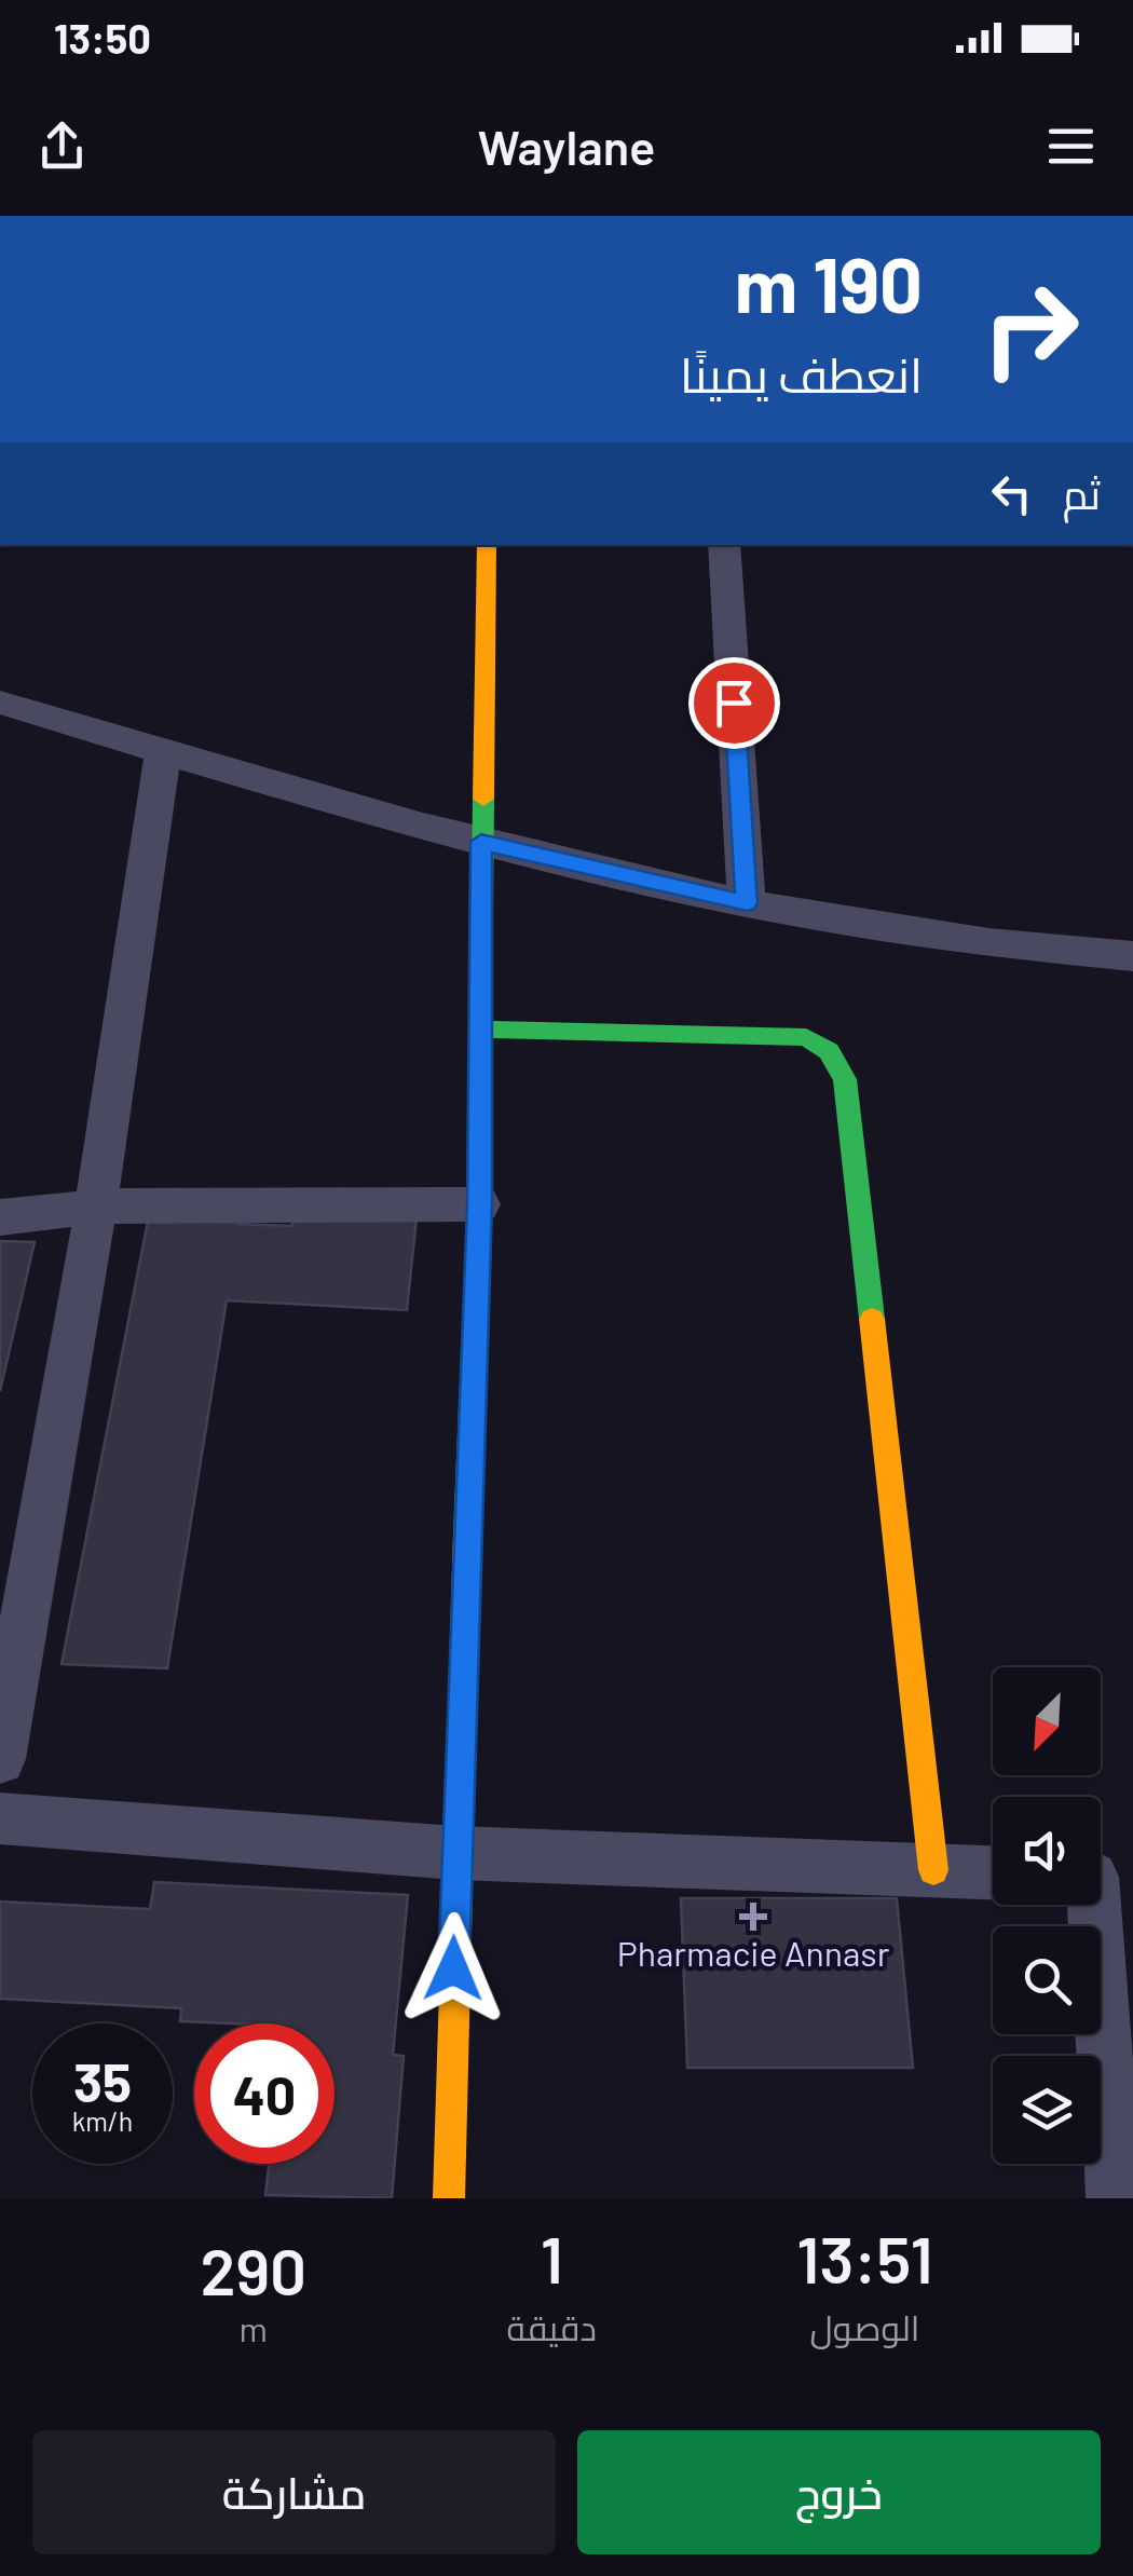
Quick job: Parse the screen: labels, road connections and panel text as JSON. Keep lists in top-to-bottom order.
{
  "places": {
    "health": ["Pharmacie Annasr"]
  },
  "north": "bottom left",
  "page": {
    "status": "13:50",
    "header": "Waylane",
    "turn": ["190 m", "انعطف يمينًا"],
    "then": "ثم",
    "speed": "35 km/h",
    "limit": "40",
    "eta": [
      "13:51",
      "الوصول",
      "1",
      "دقيقة",
      "290",
      "m"
    ],
    "buttons": ["خروج", "مشاركة"]
  }
}
